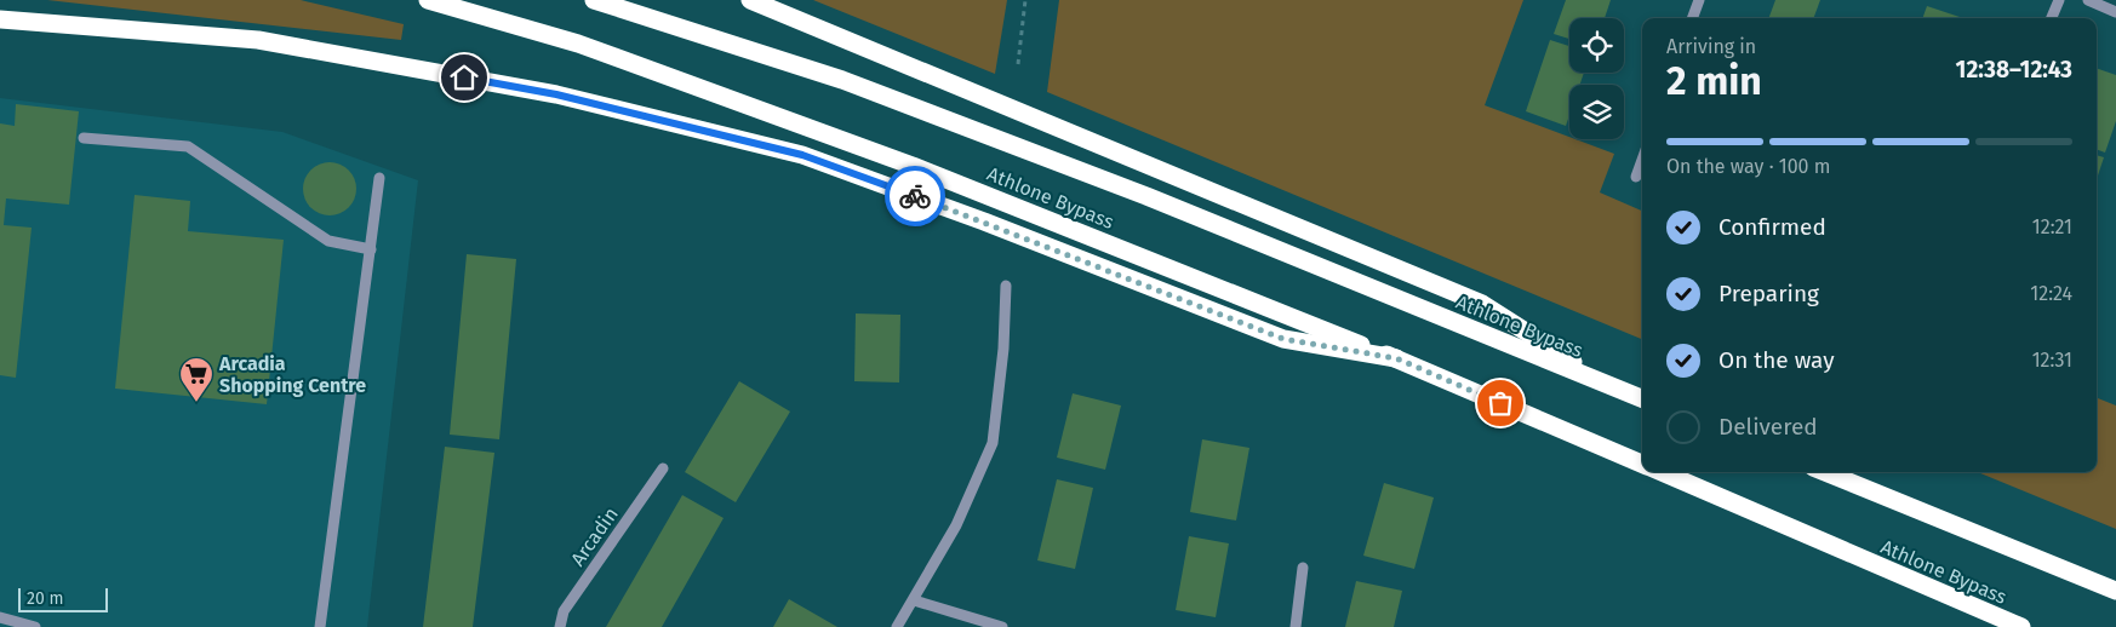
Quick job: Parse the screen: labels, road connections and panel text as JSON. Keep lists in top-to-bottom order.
{
  "streets": {
    "highway": ["Athlone Bypass"],
    "street": ["Arcadin"]
  },
  "places": {
    "supermarket": ["Arcadia Shopping Centre"]
  },
  "scale_bar": "20 m",
  "page": {
    "heading": ["2 min", "Arriving in", "12:38–12:43"],
    "bar": "On the way · 100 m",
    "list": [
      ["Confirmed", "12:21"],
      ["Preparing", "12:24"],
      ["On the way", "12:31"],
      "Delivered"
    ],
    "scale": "20 m"
  }
}
